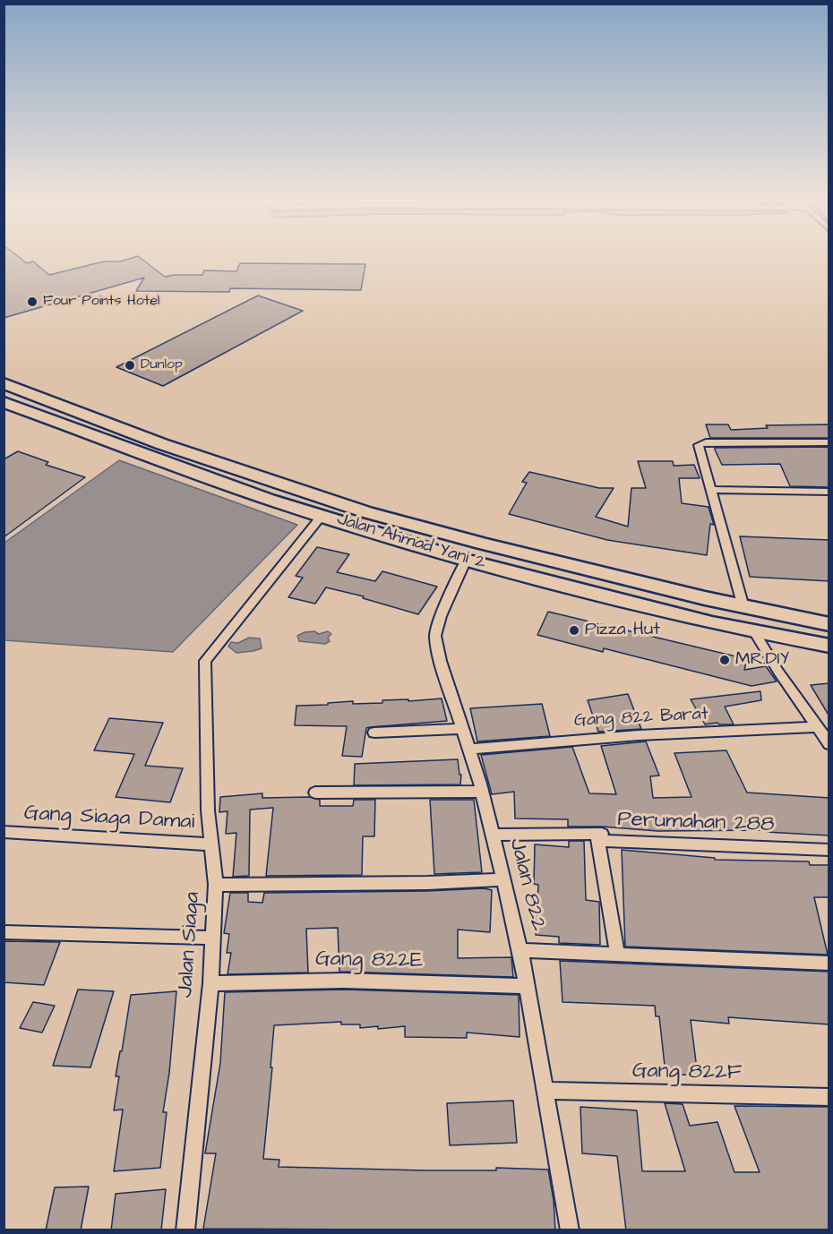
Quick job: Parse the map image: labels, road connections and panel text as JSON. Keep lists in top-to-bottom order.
{
  "streets": {
    "highway": ["Jalan Ahmad Yani 2"],
    "street": [
      "Gang 822 Barat",
      "Gang Siaga Damai",
      "Perumahan 288",
      "Jalan 822",
      "Jalan Siaga",
      "Gang 822E",
      "Gang 822F"
    ]
  },
  "crossings": [
    ["Jalan Ahmad Yani 2", "Jalan 822"],
    ["Jalan Ahmad Yani 2", "Jalan Siaga"],
    ["Gang 822 Barat", "Jalan 822"],
    ["Gang Siaga Damai", "Jalan Siaga"],
    ["Jalan 822", "Gang 822E"],
    ["Jalan 822", "Gang 822F"],
    ["Jalan Siaga", "Gang 822E"]
  ],
  "places": [
    "Four Points Hotel",
    "Dunlop",
    "Pizza Hut",
    "MR.DIY"
  ]
}
